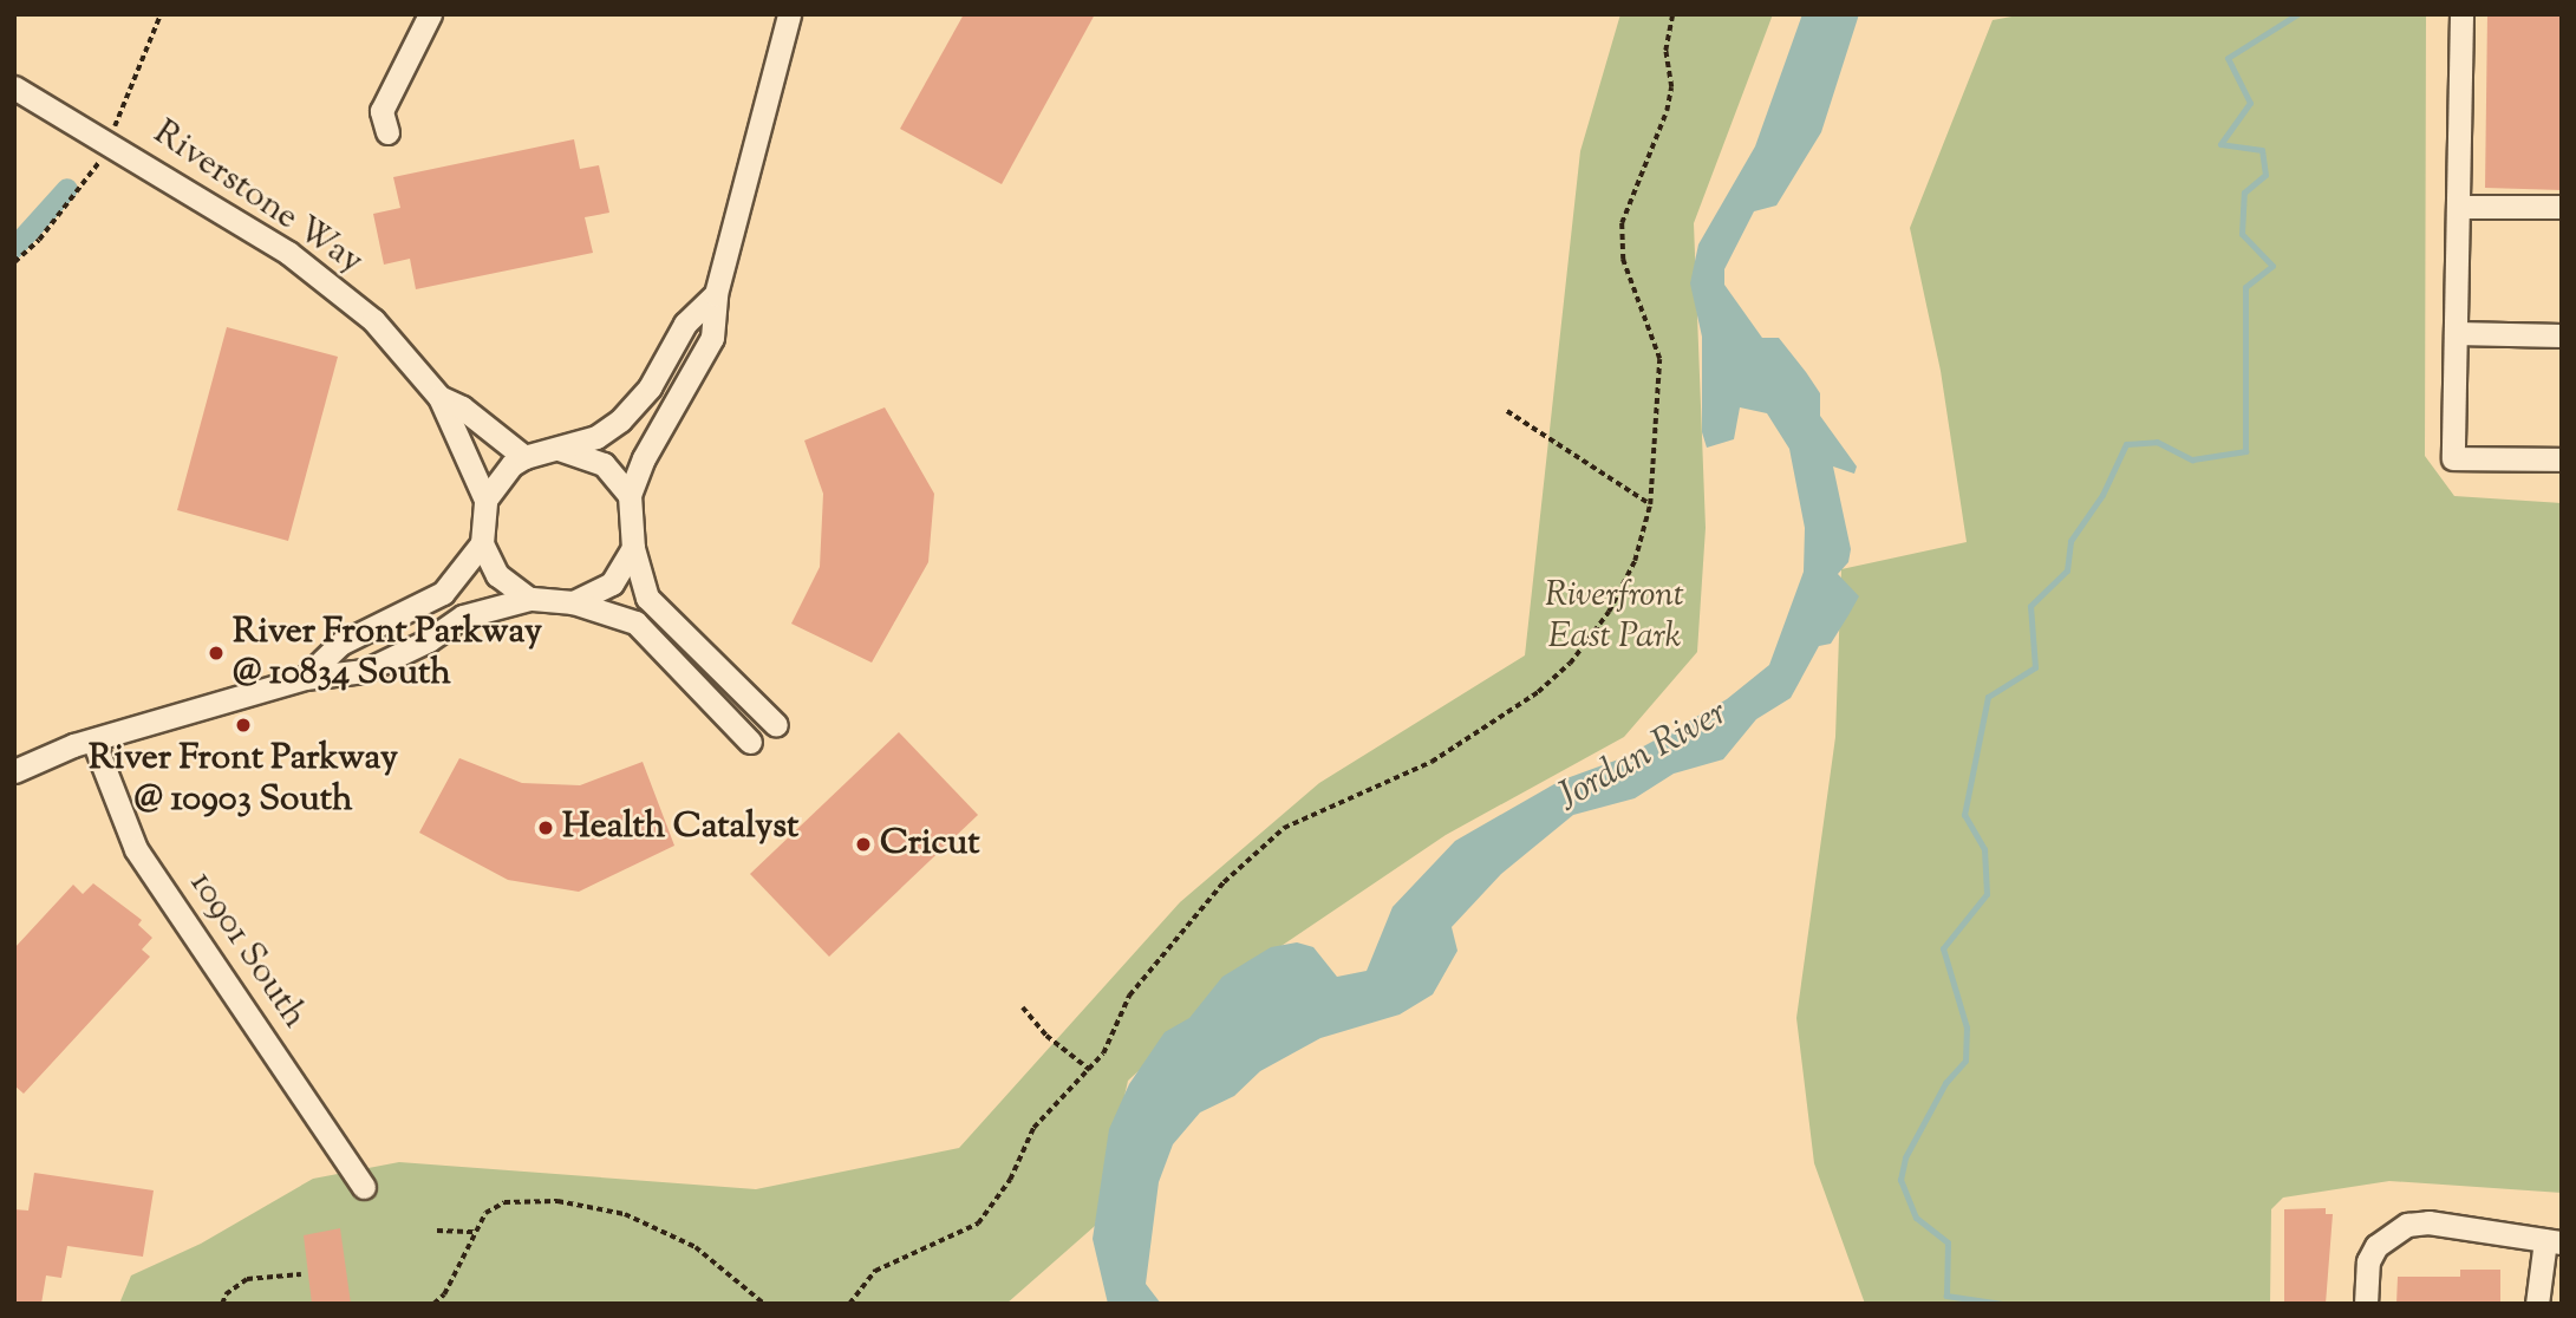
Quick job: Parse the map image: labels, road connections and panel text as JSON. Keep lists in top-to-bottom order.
{
  "streets": {
    "street": ["Riverstone Way", "10901 South"]
  },
  "water": ["Jordan River"],
  "parks": ["Riverfront East Park"],
  "places": [
    "River Front Parkway @ 10834 South",
    "River Front Parkway @ 10903 South",
    "Health Catalyst",
    "Cricut"
  ]
}
